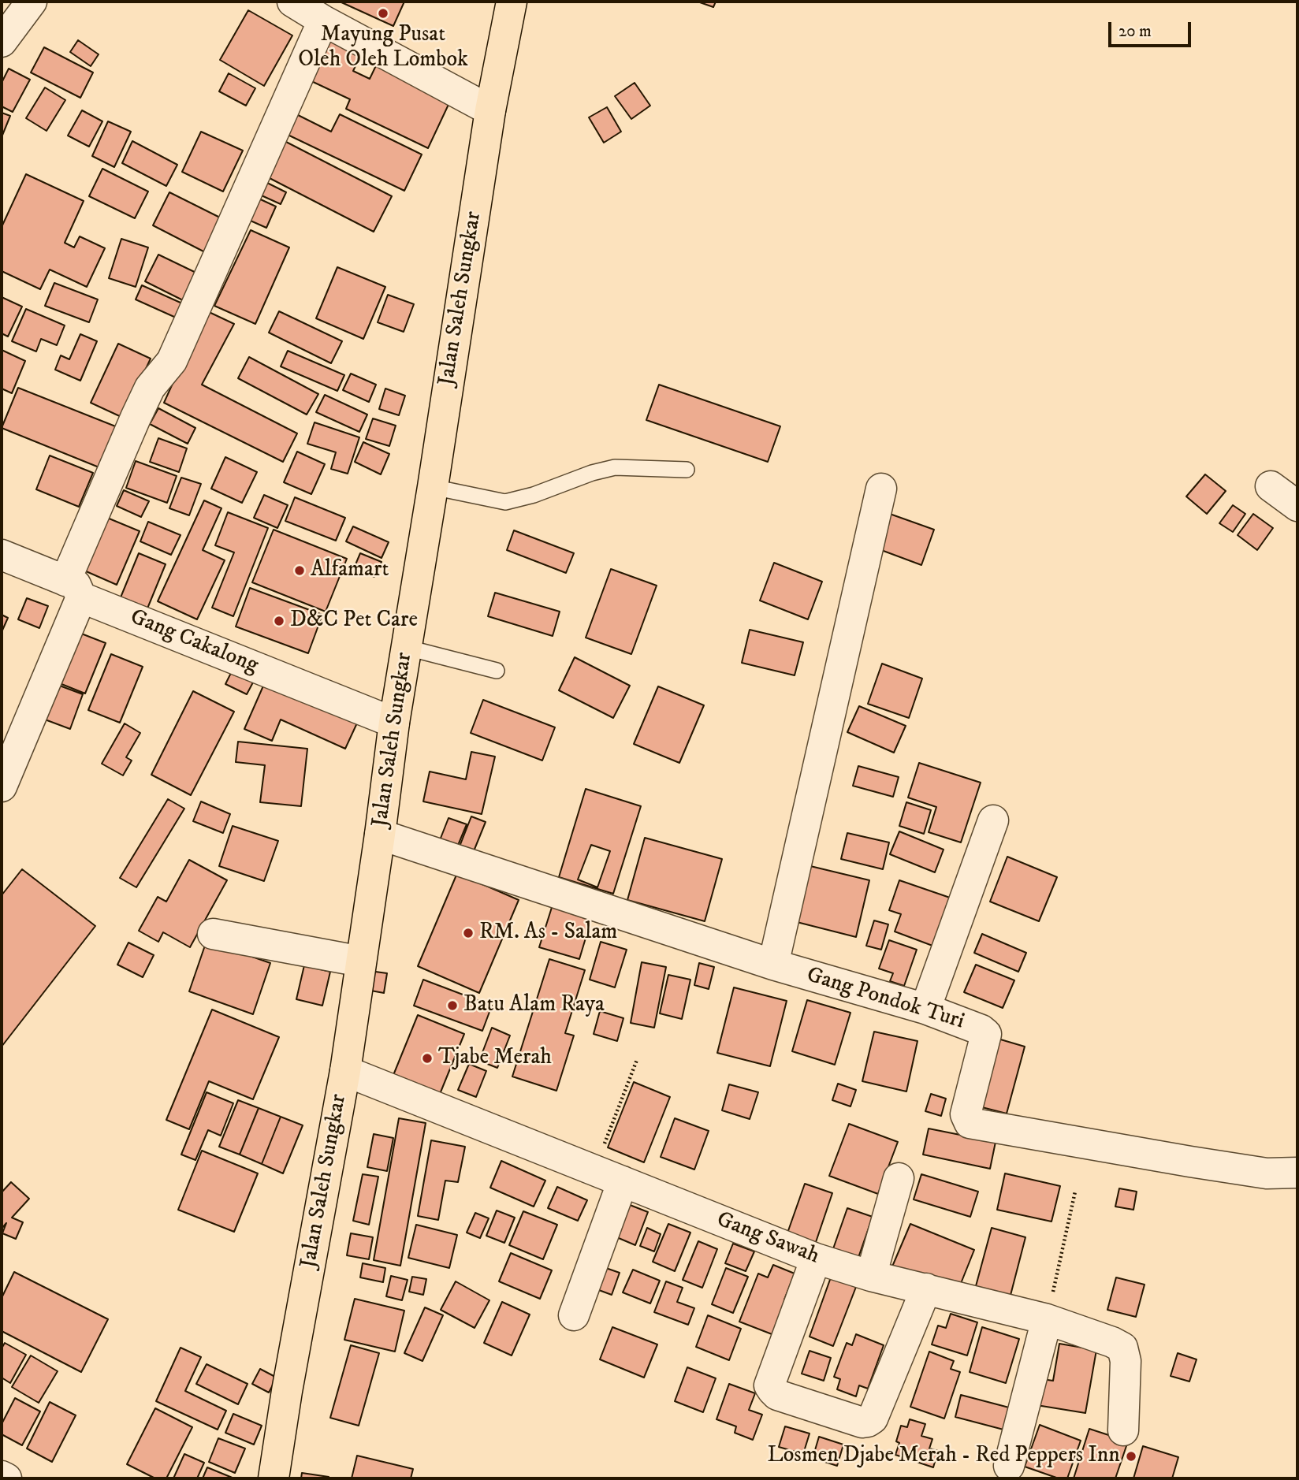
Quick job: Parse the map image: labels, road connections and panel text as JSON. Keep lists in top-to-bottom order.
{
  "streets": {
    "highway": ["Jalan Saleh Sungkar"],
    "street": ["Gang Cakalong", "Gang Pondok Turi", "Gang Sawah"]
  },
  "crossings": [
    ["Jalan Saleh Sungkar", "Gang Cakalong"],
    ["Jalan Saleh Sungkar", "Gang Pondok Turi"],
    ["Jalan Saleh Sungkar", "Gang Sawah"]
  ],
  "places": [
    "Mayung Pusat Oleh Oleh Lombok",
    "Alfamart",
    "D&C Pet Care",
    "RM. As - Salam",
    "Batu Alam Raya",
    "Tjabe Merah",
    "Losmen Djabe Merah - Red Peppers Inn"
  ],
  "scale_bar": "20 m"
}
